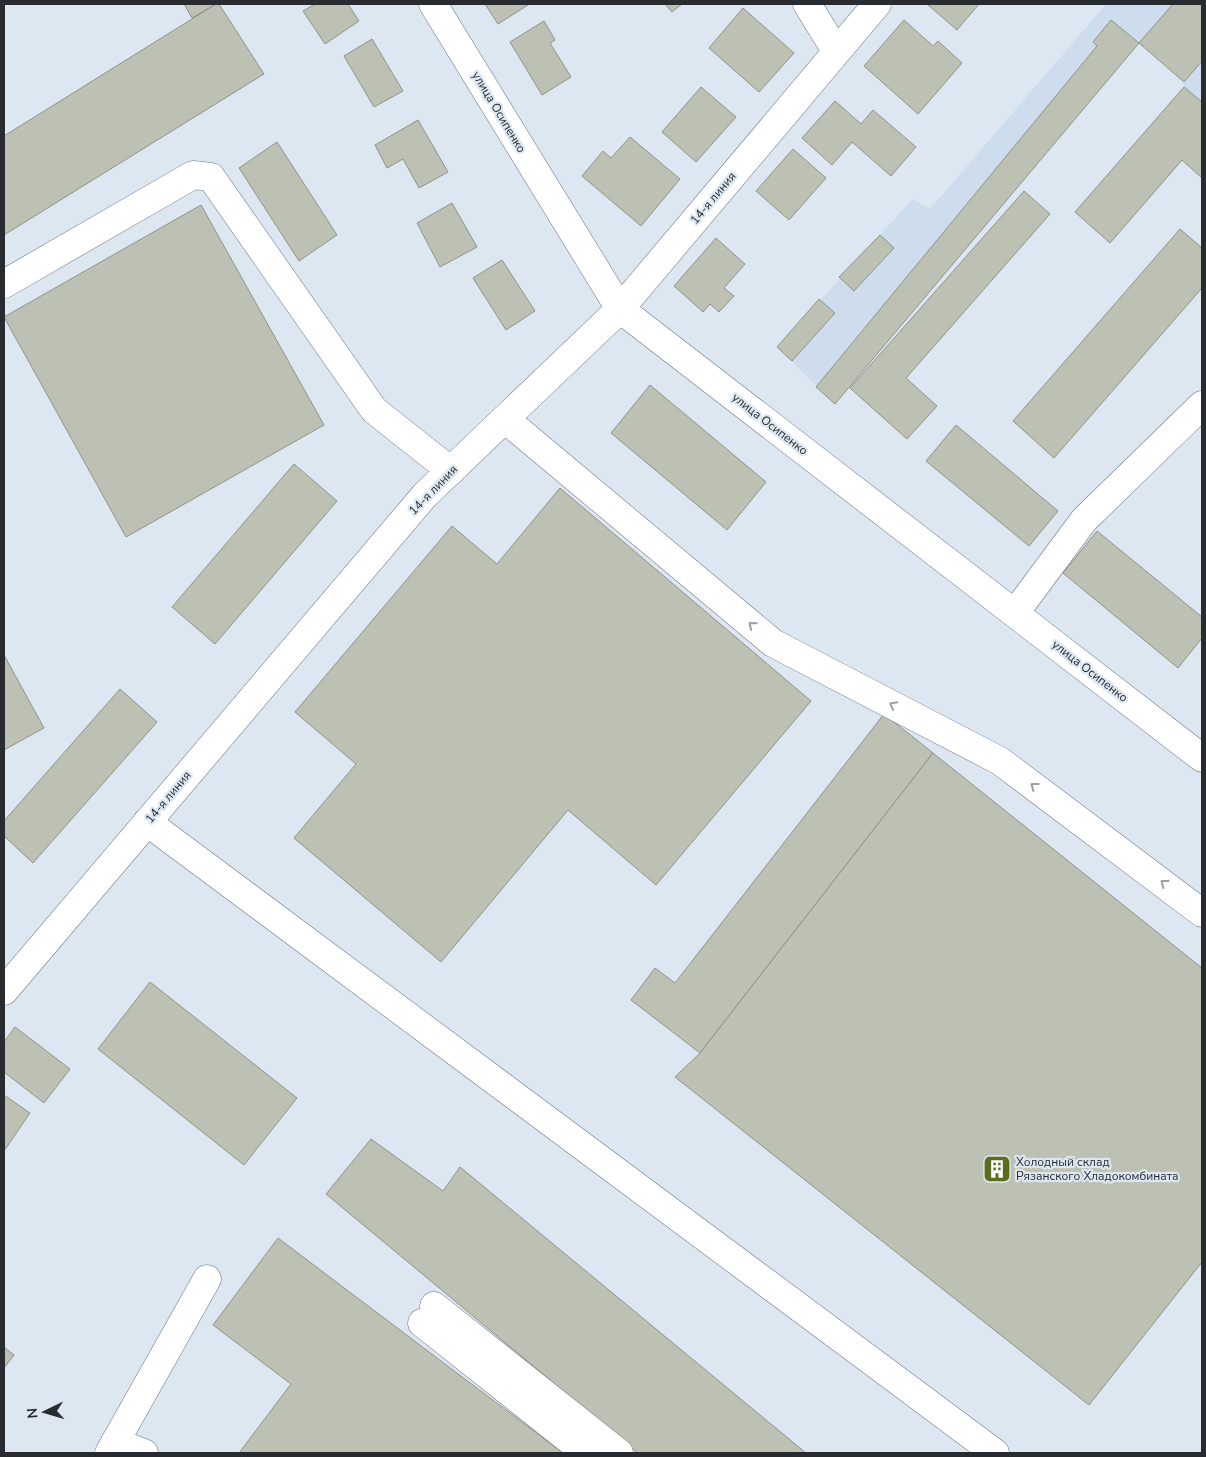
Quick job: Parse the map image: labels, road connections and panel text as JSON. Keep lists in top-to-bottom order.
{
  "streets": {
    "street": ["улица Осипенко", "14-я линия"]
  },
  "crossings": [
    ["улица Осипенко", "14-я линия"]
  ],
  "places": {
    "building": ["Холодный склад Рязанского Хладокомбината"]
  },
  "north": "left"
}
